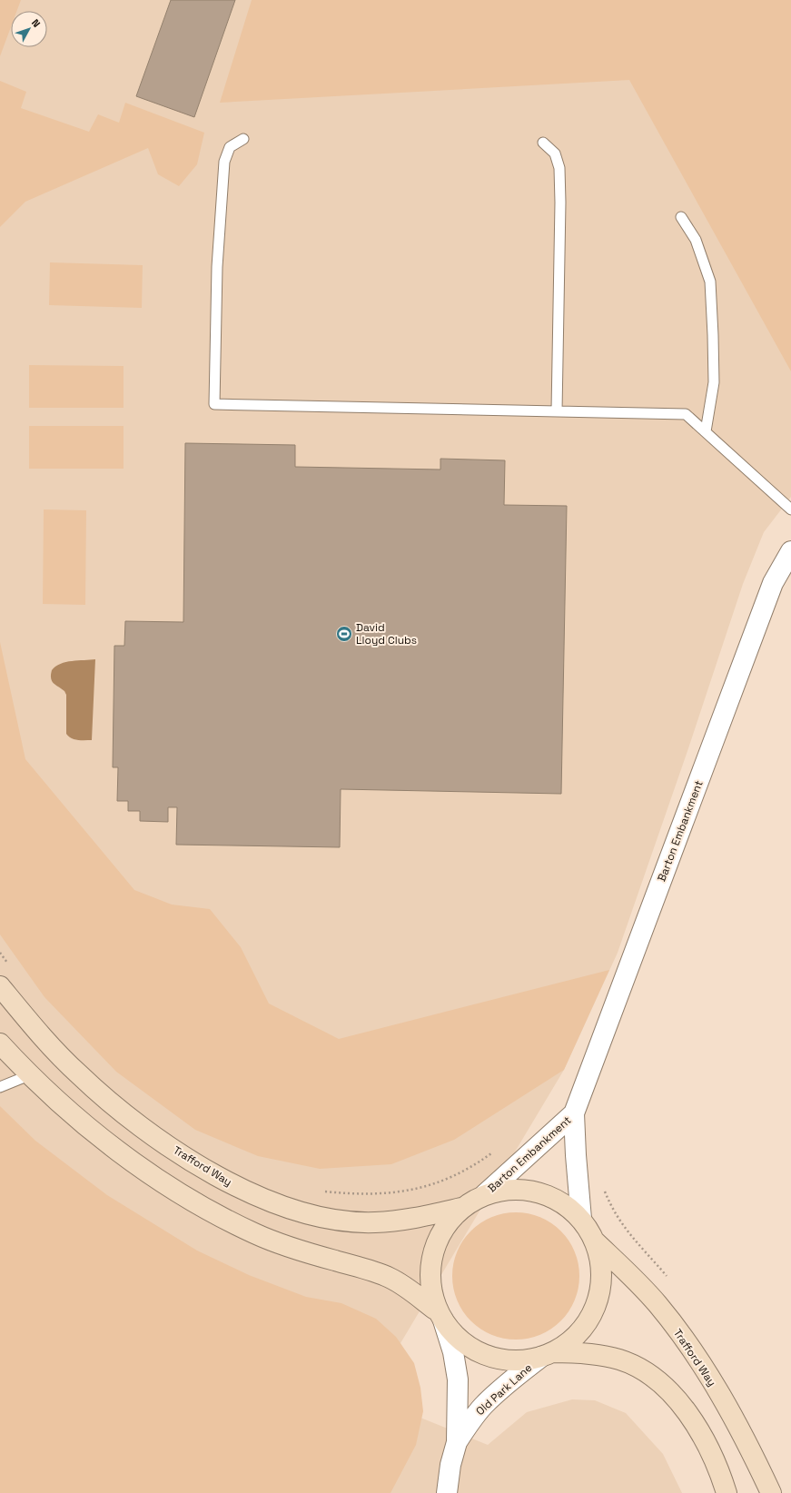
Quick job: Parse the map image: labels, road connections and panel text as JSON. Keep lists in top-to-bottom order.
{
  "streets": {
    "street": ["Barton Embankment", "Trafford Way", "Old Park Lane"]
  },
  "places": {
    "sports": ["David Lloyd Clubs"]
  },
  "north": "top right"
}
